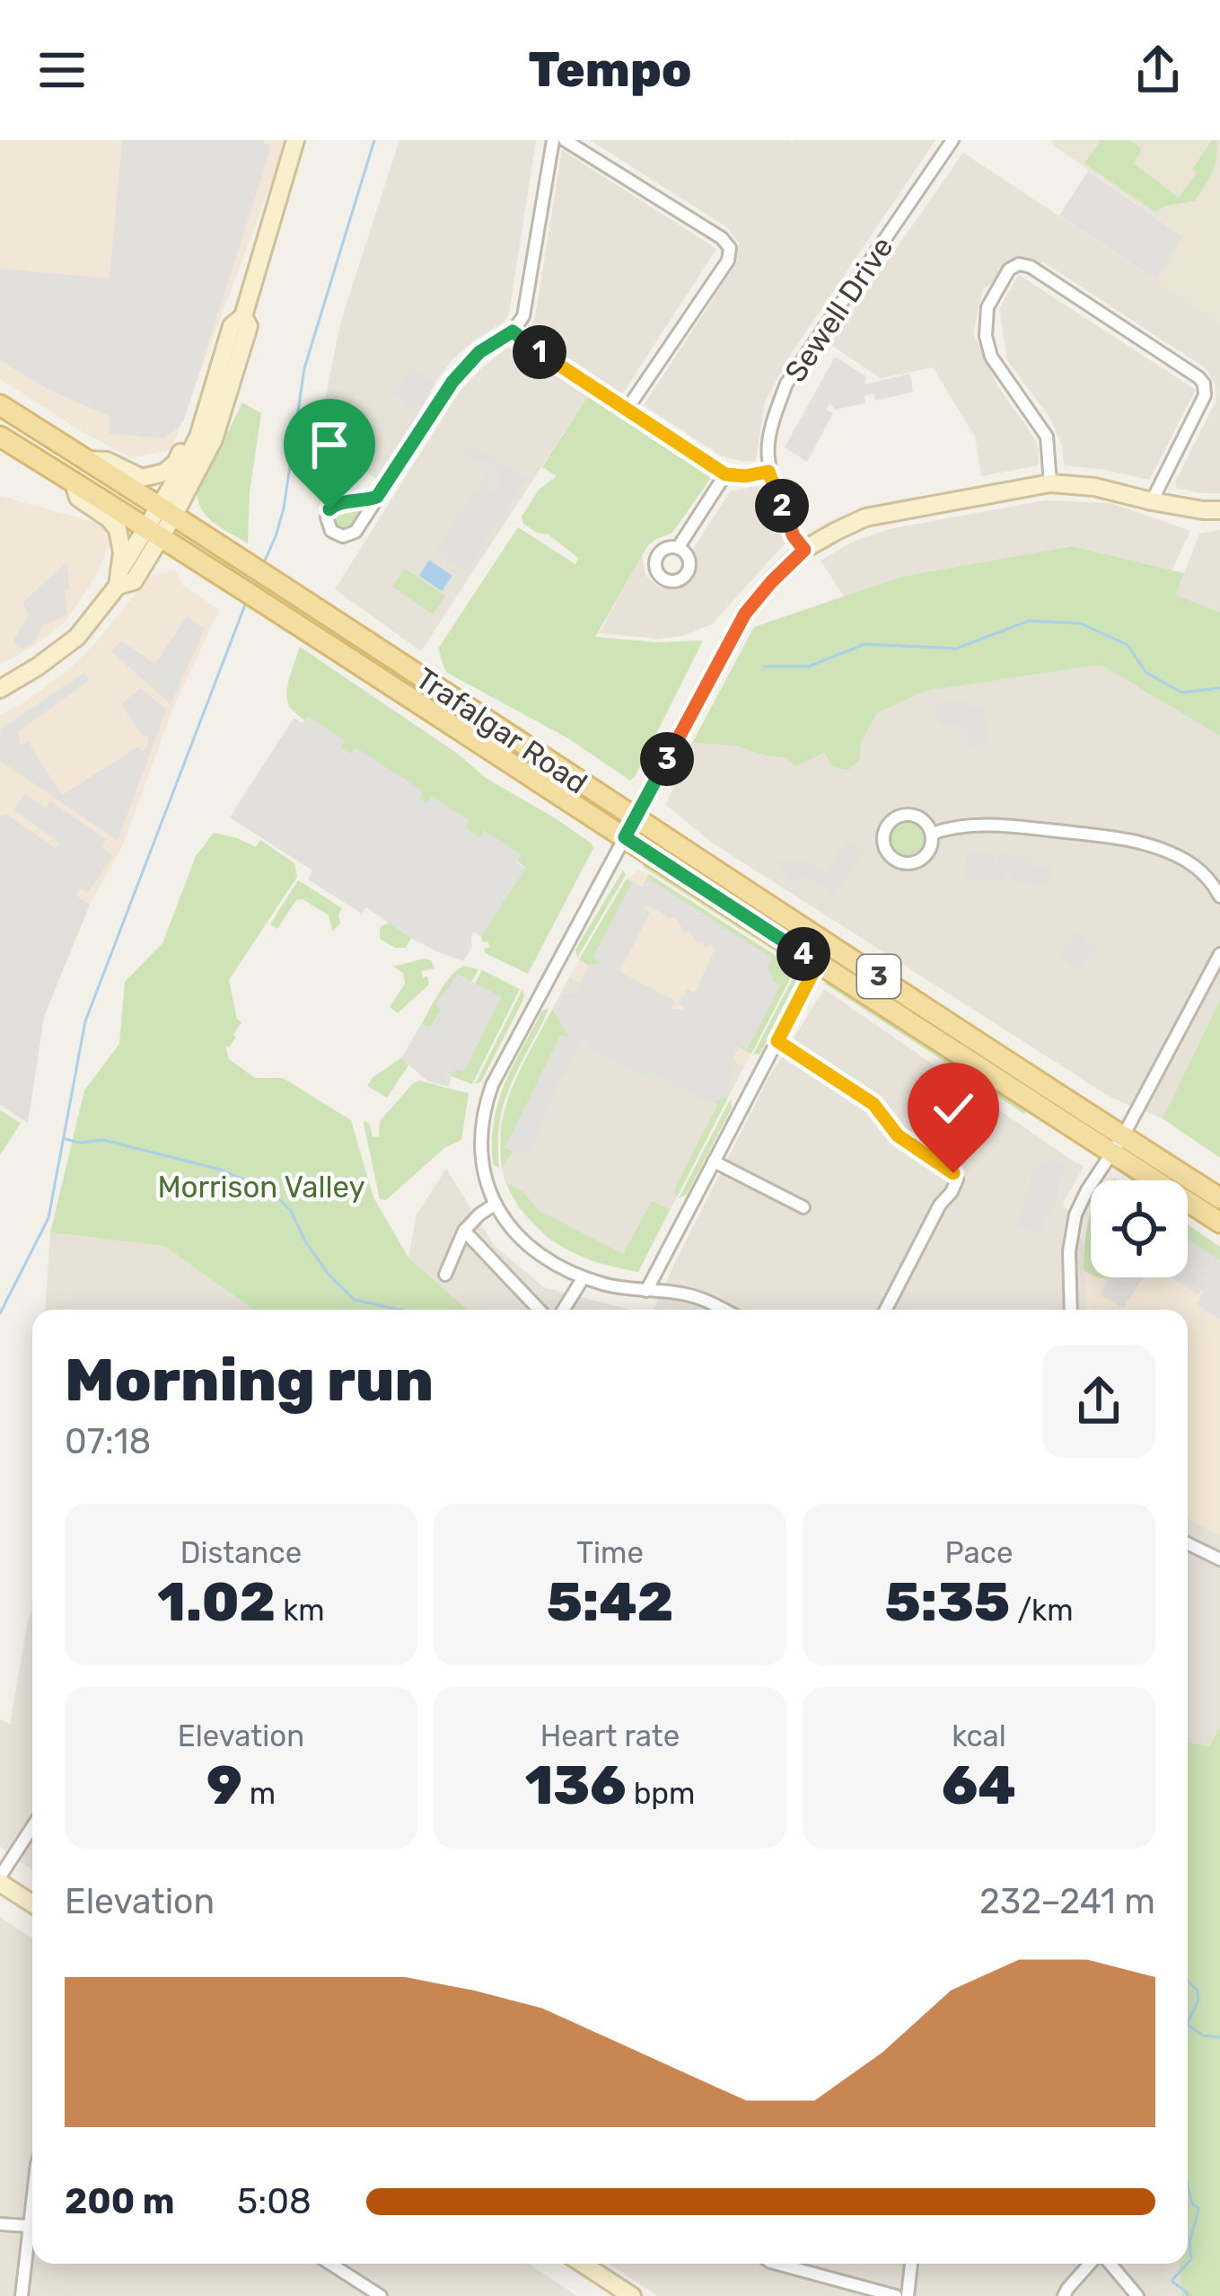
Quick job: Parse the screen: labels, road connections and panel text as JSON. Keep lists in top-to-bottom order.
{
  "streets": {
    "main road": ["Trafalgar Road", "3"],
    "street": ["Sewell Drive"]
  },
  "parks": ["Morrison Valley"],
  "page": {
    "header": "Tempo",
    "pins": [
      "1",
      "2",
      "3",
      "4"
    ],
    "heading": ["Morning run", "07:18"],
    "stats": [
      ["Distance", "1.02 km"],
      ["Time", "5:42"],
      ["Pace", "5:35 /km"],
      ["Elevation", "9 m"],
      ["Heart rate", "136 bpm"],
      ["kcal", "64"]
    ],
    "chart": ["Elevation", "232–241 m"],
    "list": [
      {
        "name": "200 m",
        "note": "5:08"
      }
    ]
  }
}
